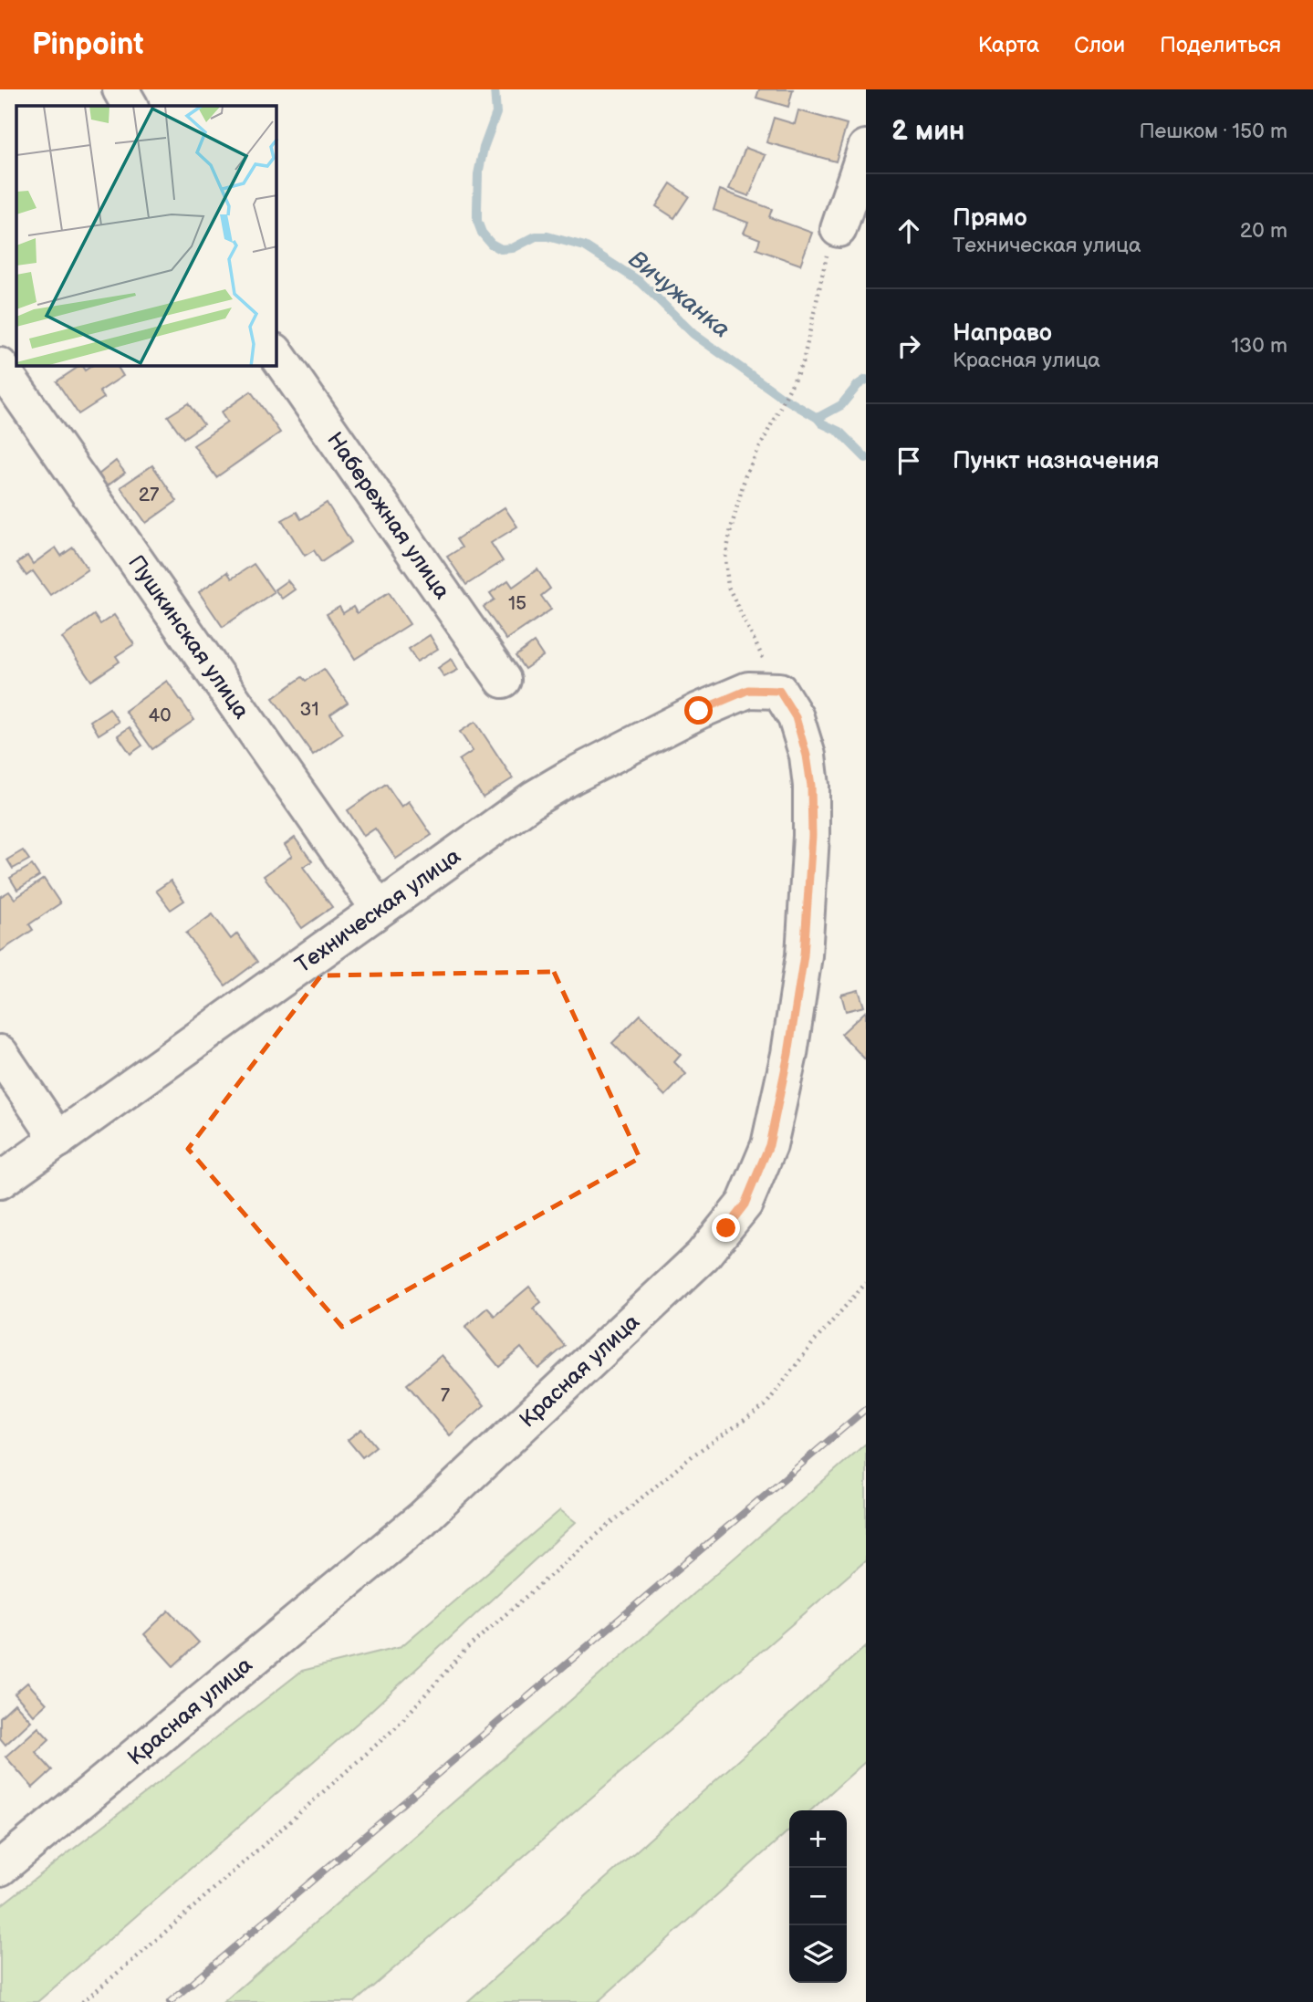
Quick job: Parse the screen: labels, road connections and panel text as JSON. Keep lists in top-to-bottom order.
{
  "streets": {
    "street": [
      "Набережная улица",
      "Пушкинская улица",
      "Техническая улица",
      "Красная улица"
    ]
  },
  "crossings": [
    ["Пушкинская улица", "Техническая улица"],
    ["Техническая улица", "Красная улица"]
  ],
  "water": ["Вичужанка"],
  "house_numbers": [
    "27",
    "15",
    "31",
    "40",
    "7"
  ],
  "page": {
    "header": "Pinpoint",
    "nav": ["Карта", "Слои", "Поделиться"],
    "heading": ["2 мин", "Пешком · 150 m"],
    "list": [
      ["Прямо", "Техническая улица", "20 m"],
      ["Направо", "Красная улица", "130 m"],
      "Пункт назначения"
    ],
    "map_buttons": ["+", "−"]
  }
}
